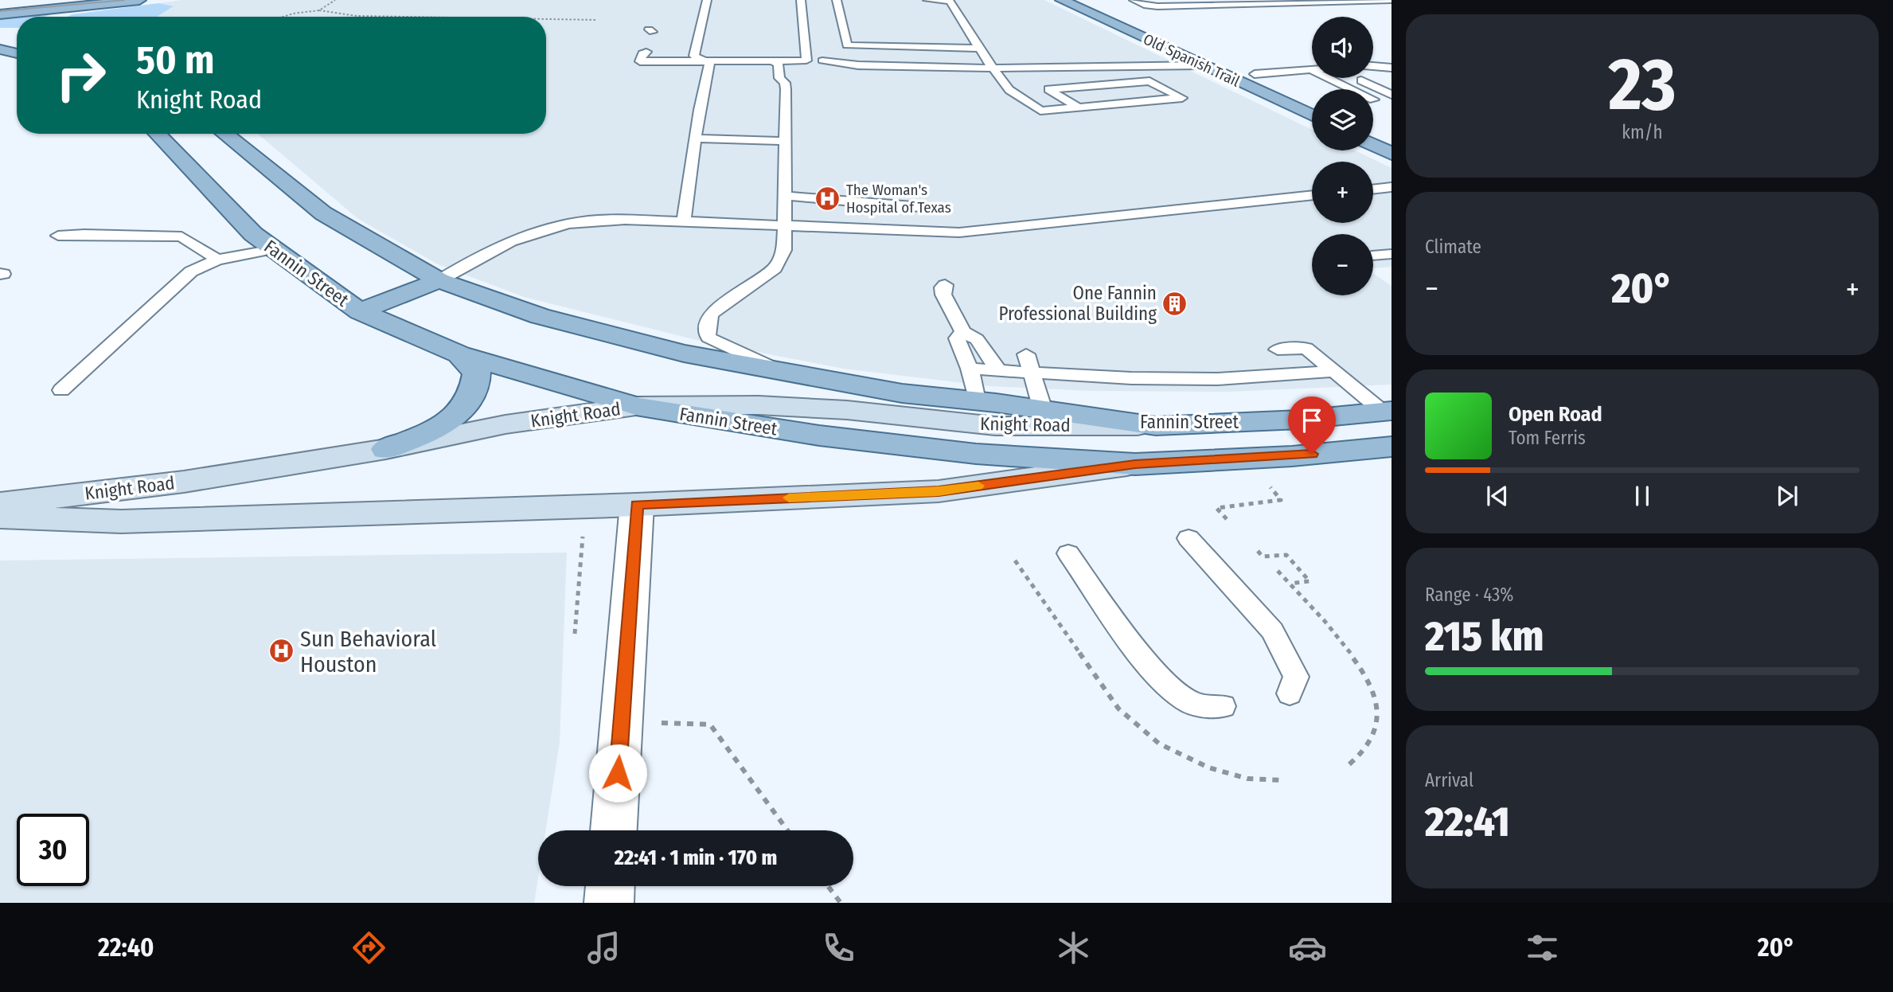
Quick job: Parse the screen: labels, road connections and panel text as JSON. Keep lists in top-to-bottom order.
{
  "streets": {
    "main road": ["Old Spanish Trail", "Fannin Street"],
    "street": ["Knight Road"]
  },
  "crossings": [
    ["Fannin Street", "Knight Road"]
  ],
  "places": {
    "hospital": ["The Woman's Hospital of Texas", "Sun Behavioral Houston"],
    "building": ["One Fannin Professional Building"]
  },
  "page": {
    "tile": [
      ["23", "km/h"],
      "Climate",
      ["Range · 43%", "215 km"],
      ["Arrival", "22:41"]
    ],
    "map_buttons": ["+", "−"],
    "turn": ["50 m", "Knight Road"],
    "heat": ["−", "20°", "+"],
    "song": ["Open Road", "Tom Ferris"],
    "limit": "30",
    "trip": "22:41 · 1 min · 170 m",
    "tabs": ["22:40", "20°"]
  }
}
